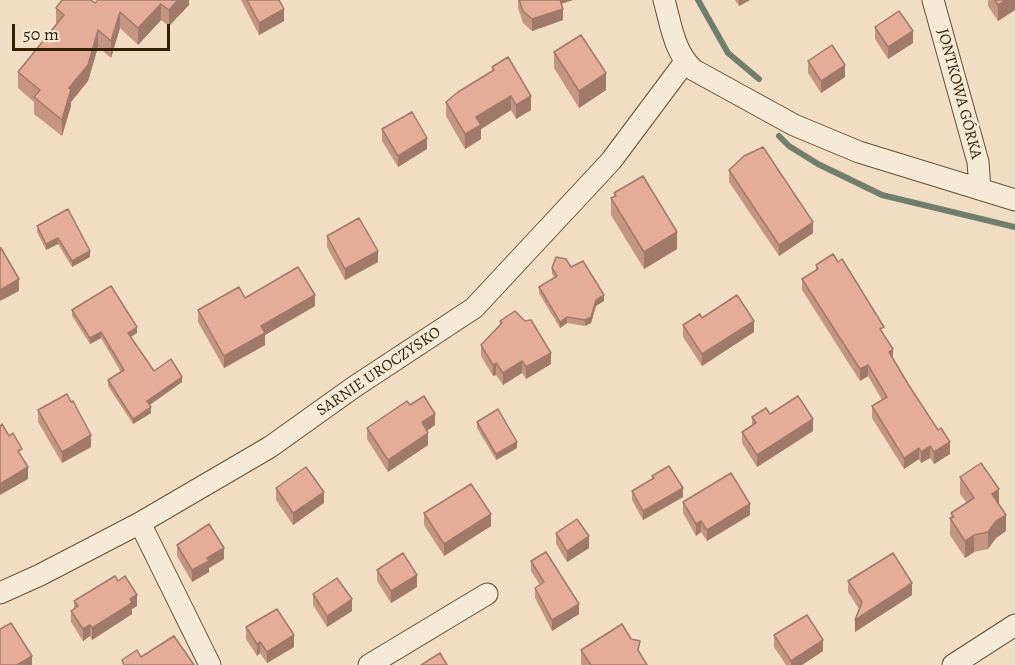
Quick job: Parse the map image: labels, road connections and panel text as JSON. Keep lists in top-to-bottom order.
{
  "streets": {
    "street": ["JONTKOWA GÓRKA", "SARNIE UROCZYSKO"]
  },
  "scale_bar": "50 m"
}
